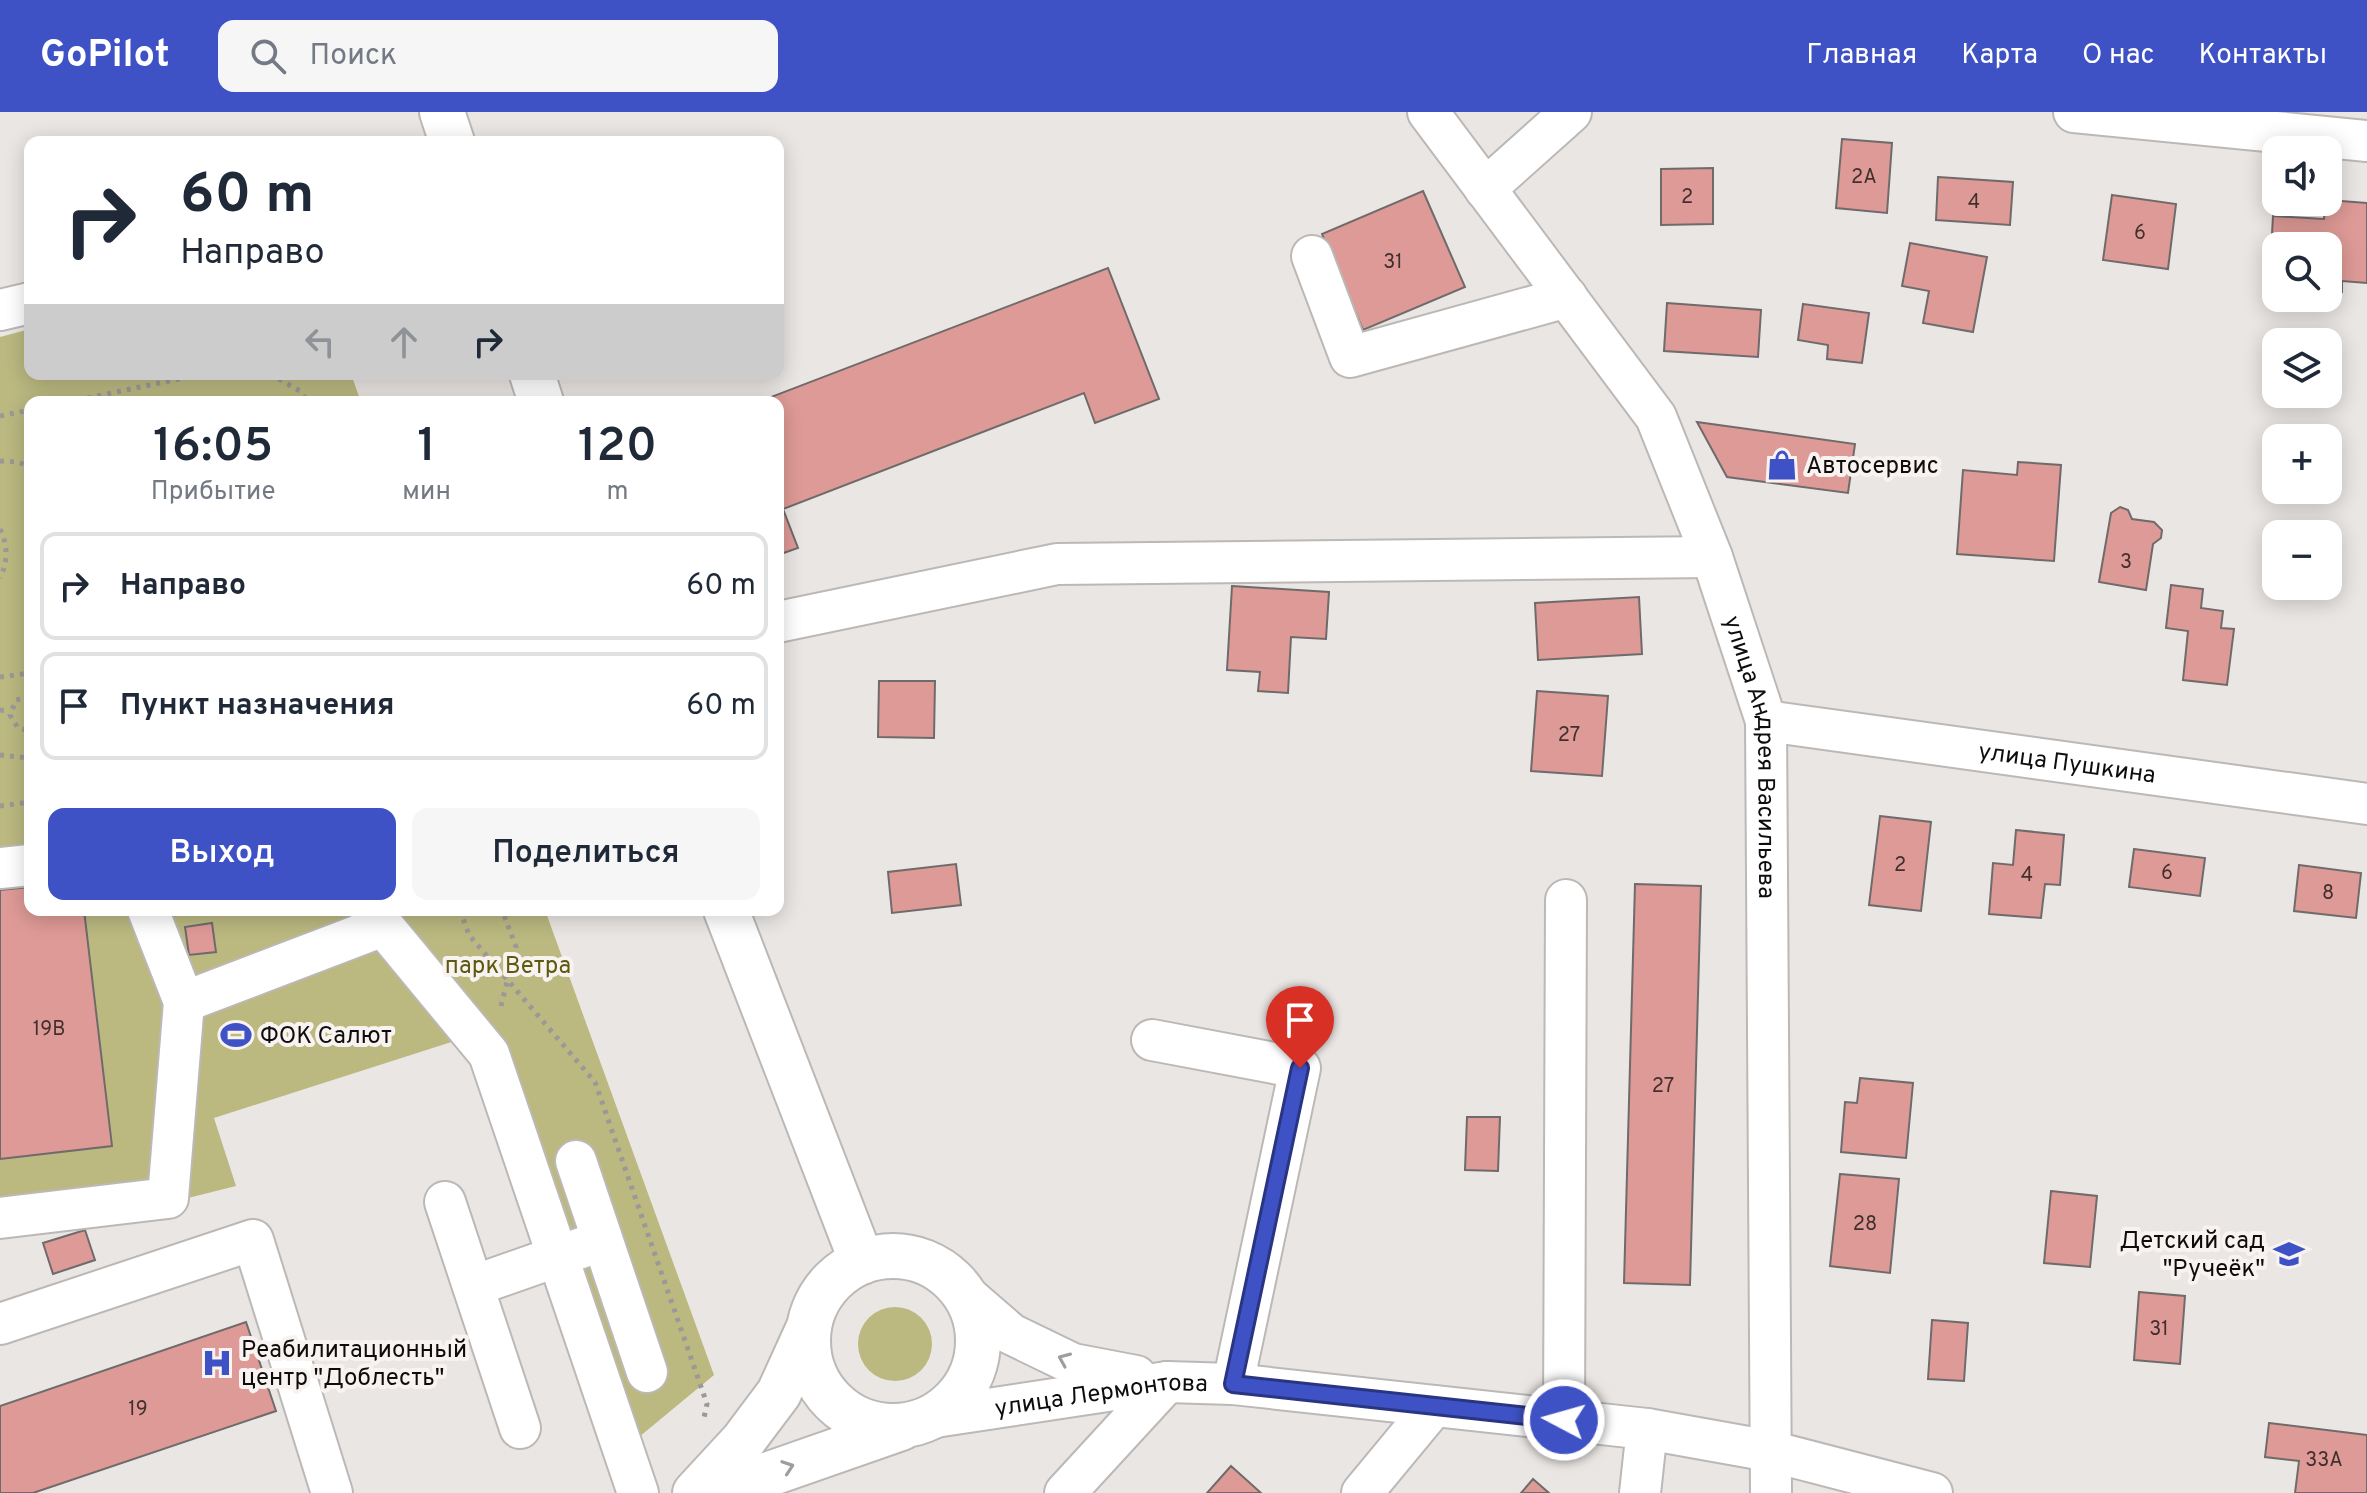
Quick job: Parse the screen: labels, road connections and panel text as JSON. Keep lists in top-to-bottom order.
{
  "streets": {
    "main road": ["улица Лермонтова"],
    "street": ["улица Андрея Васильева", "улица Пушкина"]
  },
  "crossings": [
    ["улица Андрея Васильева", "улица Пушкина"],
    ["улица Андрея Васильева", "улица Лермонтова"]
  ],
  "parks": ["парк Ветра"],
  "places": {
    "shop": ["Автосервис"],
    "sports": ["ФОК Салют"],
    "school or university": ["Детский сад \"Ручеёк\""],
    "hospital": ["Реабилитационный центр \"Доблесть\""]
  },
  "house_numbers": [
    "2А",
    "2",
    "4",
    "6",
    "31",
    "3",
    "27",
    "2",
    "6",
    "4",
    "8",
    "19В",
    "27",
    "28",
    "31",
    "19",
    "33А"
  ],
  "page": {
    "header": "GoPilot",
    "search": "Поиск",
    "nav": [
      "Главная",
      "Карта",
      "О нас",
      "Контакты"
    ],
    "map_buttons": ["+", "−"],
    "turn": ["60 m", "Направо"],
    "eta": [
      "16:05",
      "Прибытие",
      "1",
      "мин",
      "120",
      "m"
    ],
    "list": [
      {
        "name": "Направо",
        "value": "60 m"
      },
      {
        "name": "Пункт назначения",
        "value": "60 m"
      }
    ],
    "buttons": ["Выход", "Поделиться"]
  }
}
